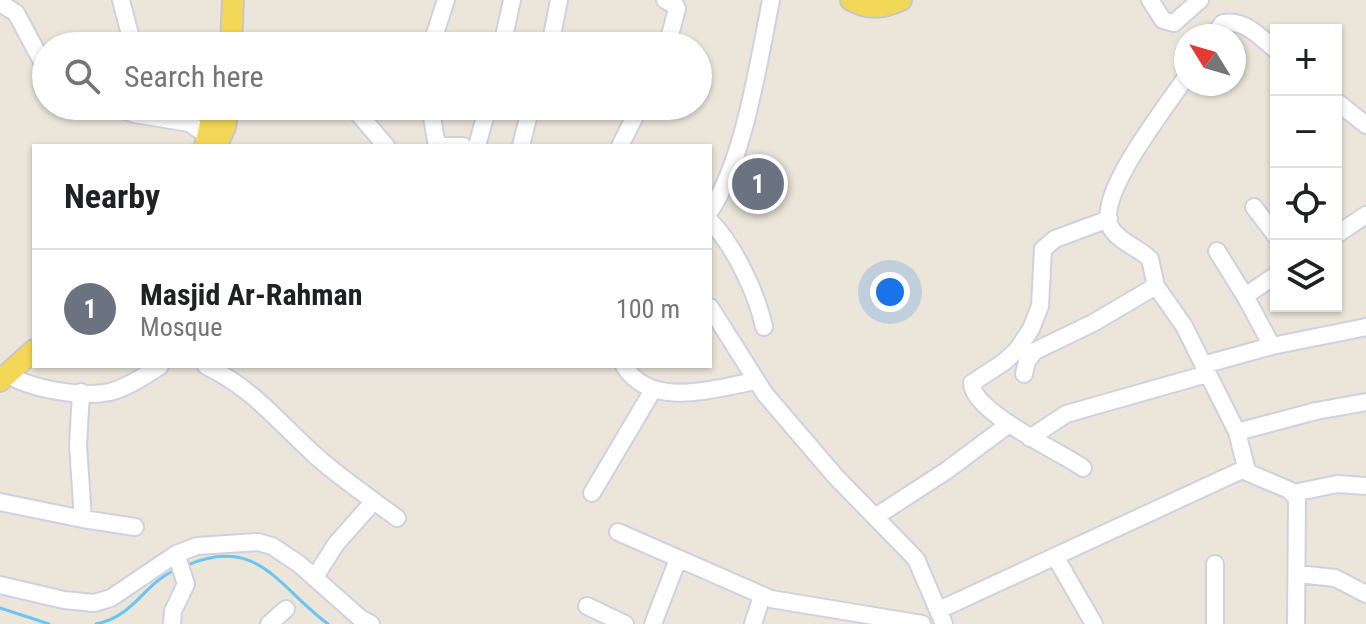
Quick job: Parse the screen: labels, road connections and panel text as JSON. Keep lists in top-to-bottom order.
{
  "north": "top left",
  "page": {
    "map_buttons": ["+", "−"],
    "search": "Search here",
    "heading": "Nearby",
    "pins": "1",
    "list": [
      {
        "mark": "1",
        "name": "Masjid Ar-Rahman",
        "note": "Mosque",
        "value": "100 m"
      }
    ]
  }
}
